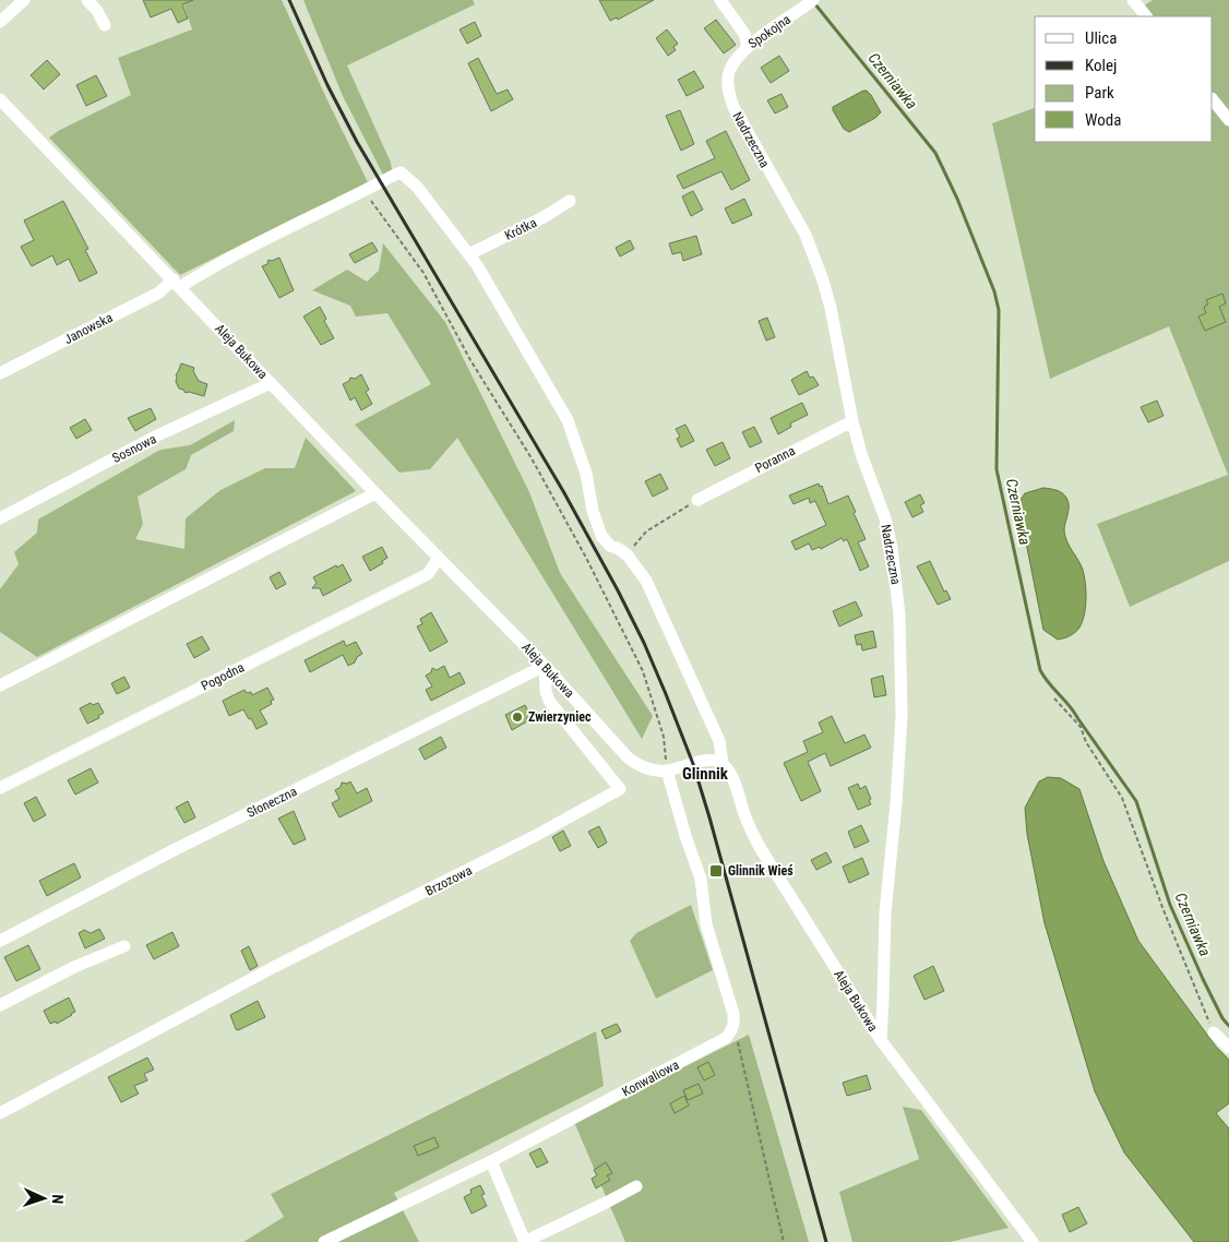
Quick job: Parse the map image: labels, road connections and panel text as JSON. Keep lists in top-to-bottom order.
{
  "streets": {
    "street": [
      "Spokojna",
      "Nadrzeczna",
      "Krótka",
      "Janowska",
      "Aleja Bukowa",
      "Sosnowa",
      "Poranna",
      "Pogodna",
      "Słoneczna",
      "Brzozowa",
      "Konwaliowa"
    ]
  },
  "crossings": [
    ["Spokojna", "Nadrzeczna"],
    ["Nadrzeczna", "Aleja Bukowa"],
    ["Nadrzeczna", "Poranna"],
    ["Krótka", "Janowska"],
    ["Janowska", "Aleja Bukowa"],
    ["Aleja Bukowa", "Sosnowa"],
    ["Aleja Bukowa", "Pogodna"],
    ["Aleja Bukowa", "Słoneczna"],
    ["Aleja Bukowa", "Brzozowa"],
    ["Słoneczna", "Brzozowa"]
  ],
  "districts": ["Glinnik"],
  "water": ["Czerniawka"],
  "places": {
    "other": ["Zwierzyniec"],
    "transit": ["Glinnik Wieś"]
  },
  "legend": [
    "Ulica",
    "Kolej",
    "Park",
    "Woda"
  ],
  "north": "right"
}
